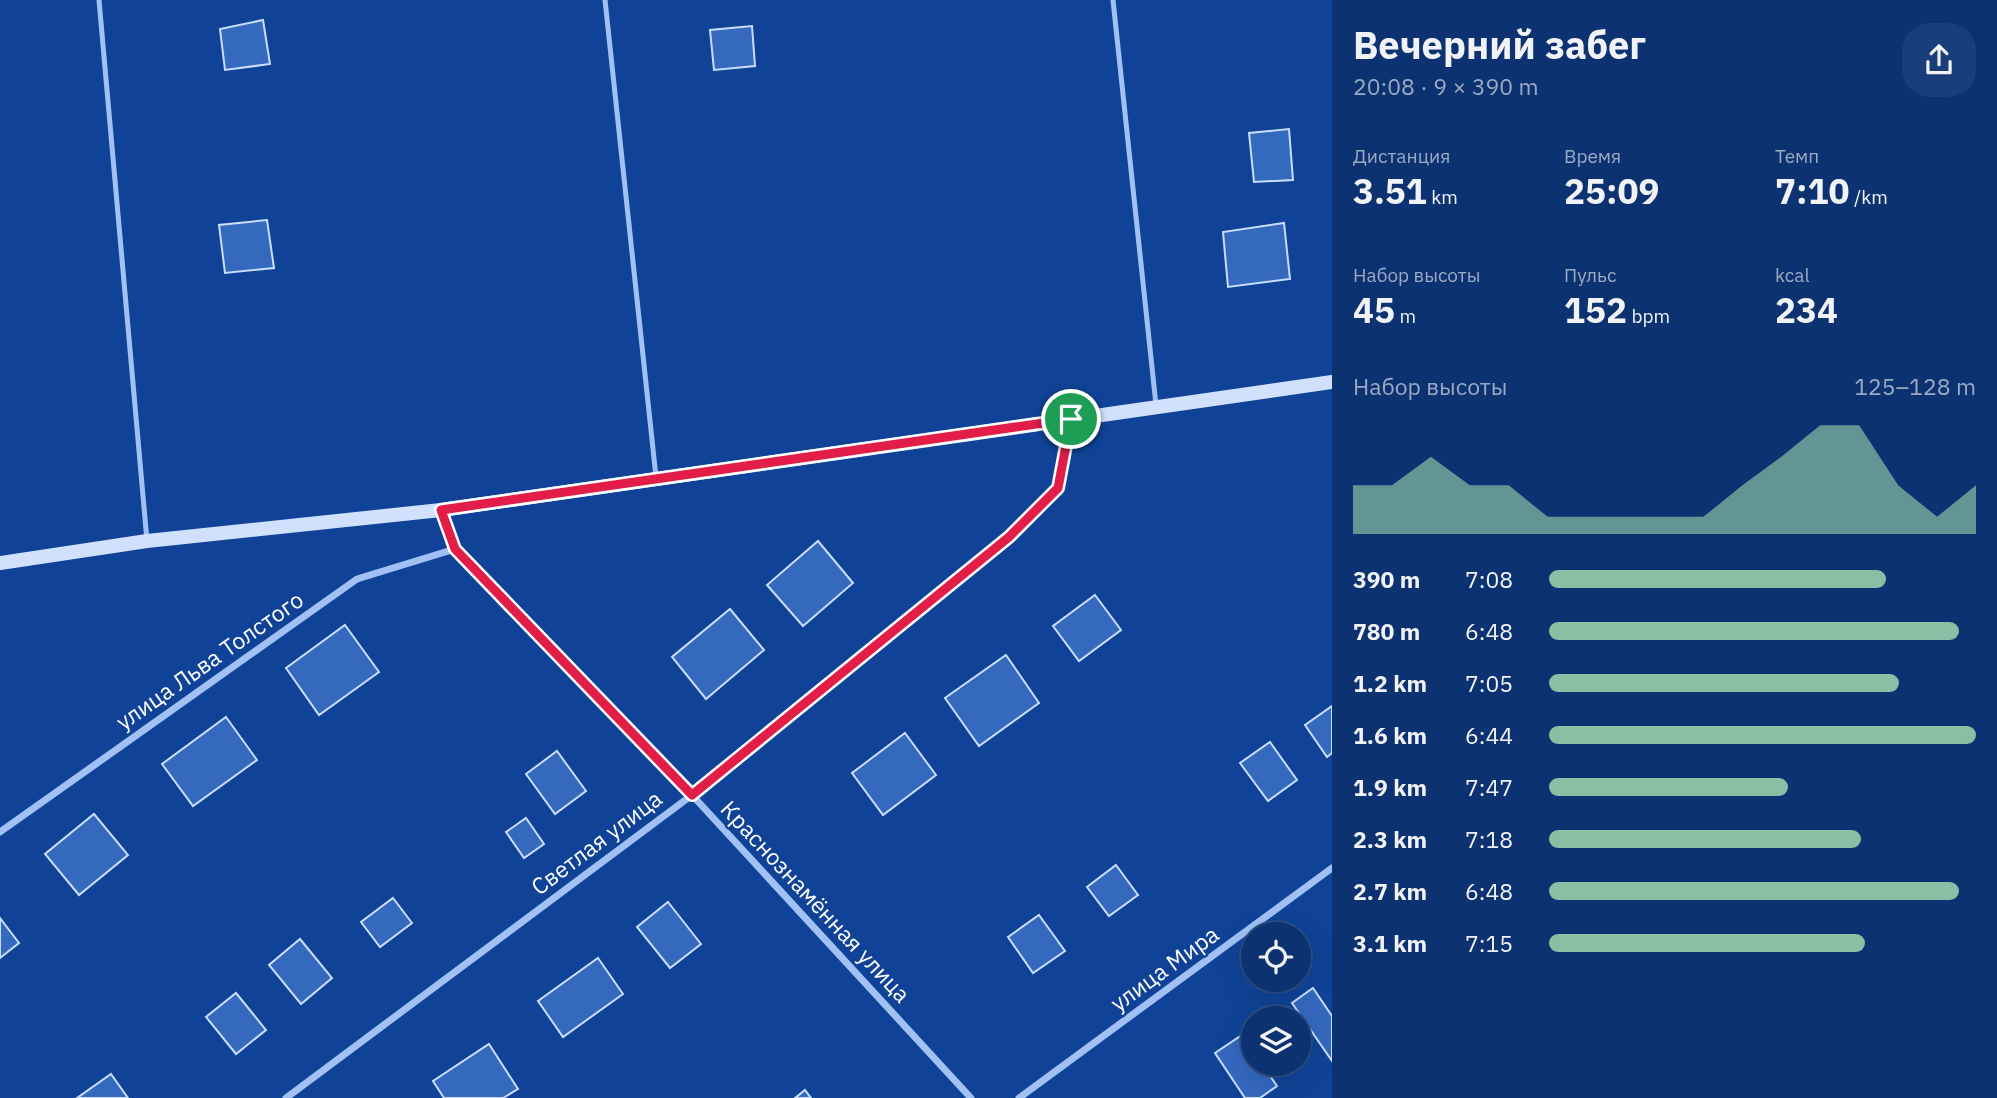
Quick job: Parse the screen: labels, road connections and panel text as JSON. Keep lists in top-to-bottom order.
{
  "streets": {
    "street": [
      "улица Льва Толстого",
      "Светлая улица",
      "Краснознамённая улица",
      "улица Мира"
    ]
  },
  "crossings": [
    ["улица Льва Толстого", "Краснознамённая улица"],
    ["Светлая улица", "Краснознамённая улица"]
  ],
  "page": {
    "heading": ["Вечерний забег", "20:08 · 9 × 390 m"],
    "stats": [
      ["Дистанция", "3.51 km"],
      ["Время", "25:09"],
      ["Темп", "7:10 /km"],
      ["Набор высоты", "45 m"],
      ["Пульс", "152 bpm"],
      ["kcal", "234"]
    ],
    "chart": ["Набор высоты", "125–128 m"],
    "list": [
      {
        "name": "390 m",
        "note": "7:08"
      },
      {
        "name": "780 m",
        "note": "6:48"
      },
      {
        "name": "1.2 km",
        "note": "7:05"
      },
      {
        "name": "1.6 km",
        "note": "6:44"
      },
      {
        "name": "1.9 km",
        "note": "7:47"
      },
      {
        "name": "2.3 km",
        "note": "7:18"
      },
      {
        "name": "2.7 km",
        "note": "6:48"
      },
      {
        "name": "3.1 km",
        "note": "7:15"
      }
    ]
  }
}
